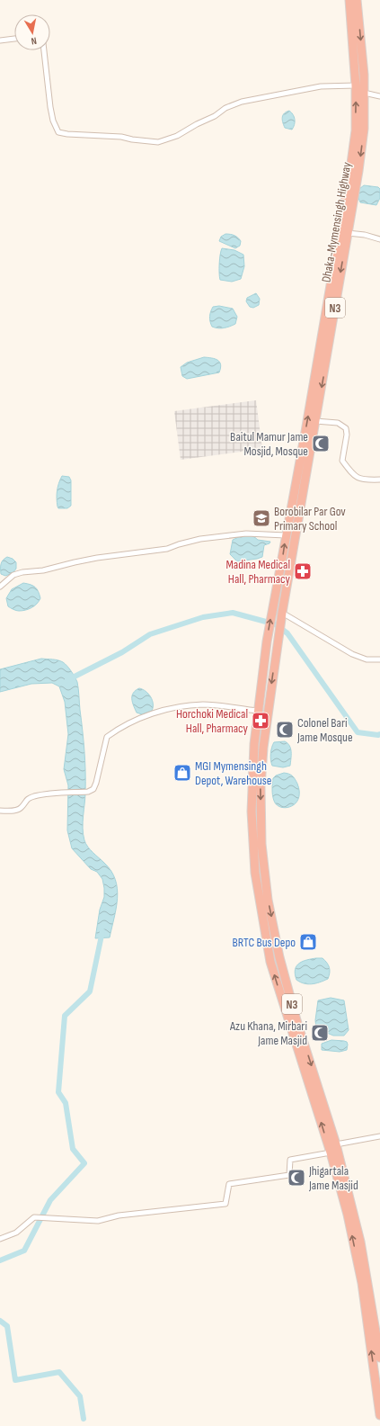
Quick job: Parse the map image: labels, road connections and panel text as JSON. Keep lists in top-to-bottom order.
{
  "streets": {
    "highway": ["Dhaka-Mymensingh Highway", "N3"]
  },
  "places": {
    "mosque": [
      "Baitul Mamur Jame Mosjid, Mosque",
      "Colonel Bari Jame Mosque",
      "Azu Khana, Mirbari Jame Masjid",
      "Jhigartala Jame Masjid"
    ],
    "school or university": ["Borobilar Par Gov Primary School"],
    "pharmacy": ["Madina Medical Hall, Pharmacy", "Horchoki Medical Hall, Pharmacy"],
    "shop": ["MGI Mymensingh Depot, Warehouse", "BRTC Bus Depo"]
  },
  "north": "bottom"
}
